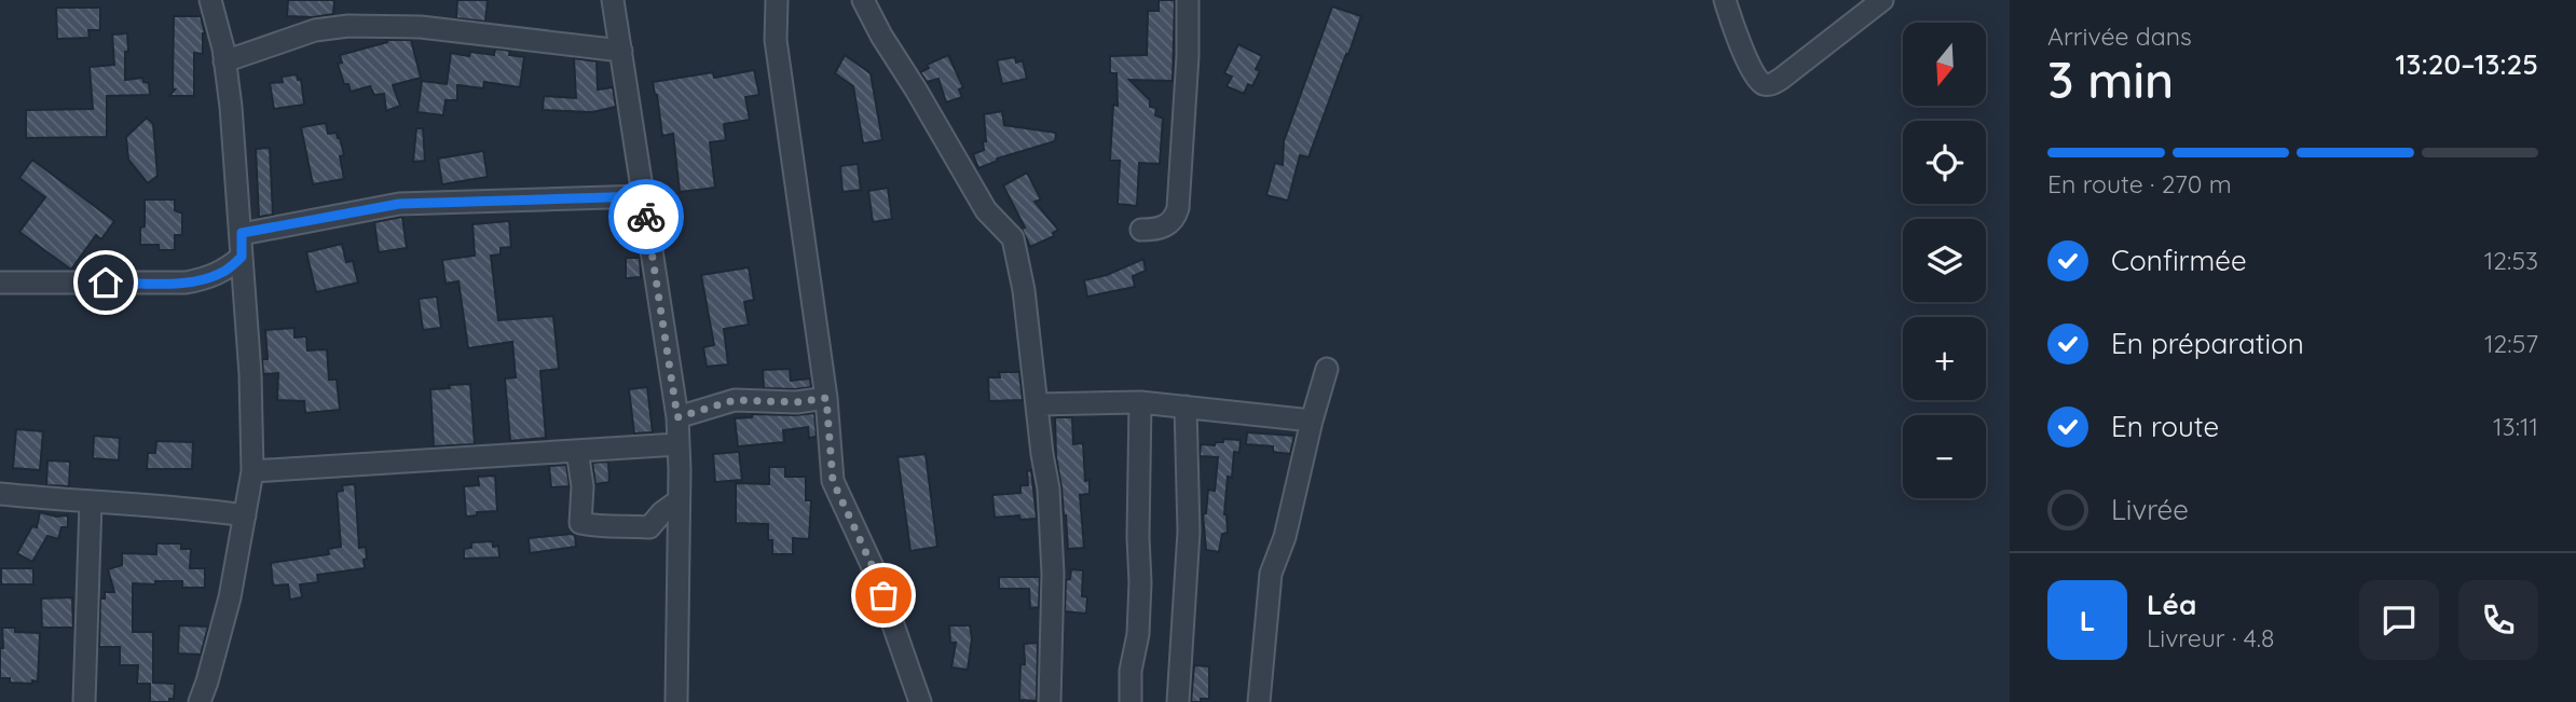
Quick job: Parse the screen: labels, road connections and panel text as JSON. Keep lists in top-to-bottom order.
{
  "north": "bottom",
  "page": {
    "heading": ["3 min", "Arrivée dans", "13:20–13:25"],
    "panel": ["Léa", "Livreur · 4.8"],
    "map_buttons": ["+", "−"],
    "bar": "En route · 270 m",
    "list": [
      ["Confirmée", "12:53"],
      ["En préparation", "12:57"],
      ["En route", "13:11"],
      "Livrée"
    ],
    "round": "L"
  }
}
